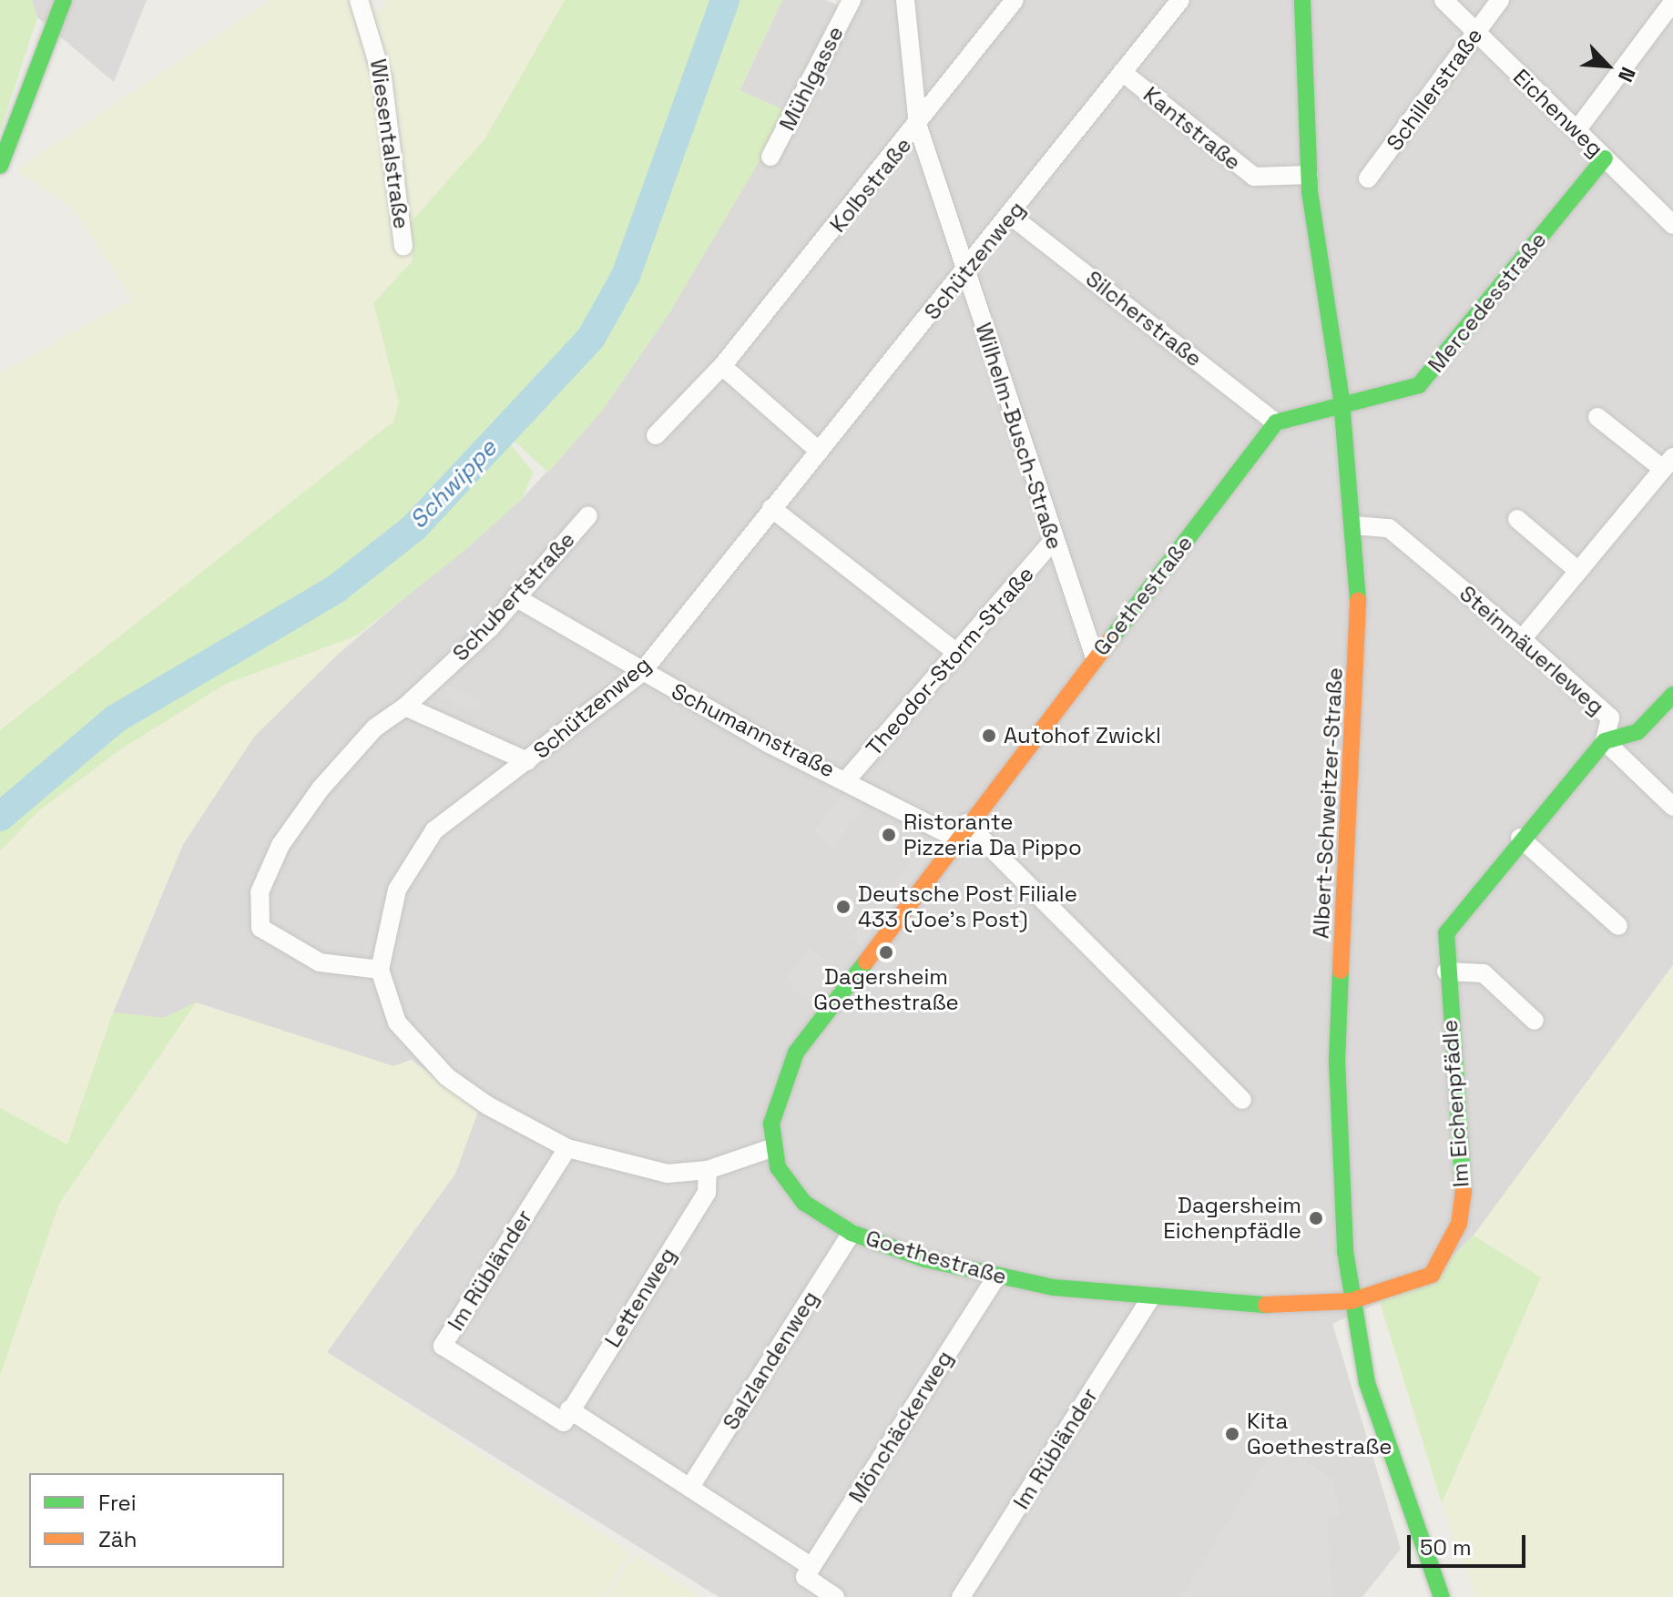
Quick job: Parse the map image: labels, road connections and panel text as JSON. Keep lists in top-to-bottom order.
{
  "streets": {
    "street": [
      "Mühlgasse",
      "Schillerstraße",
      "Eichenweg",
      "Kantstraße",
      "Wiesentalstraße",
      "Kolbstraße",
      "Schützenweg",
      "Mercedesstraße",
      "Silcherstraße",
      "Wilhelm-Busch-Straße",
      "Goethestraße",
      "Schubertstraße",
      "Steinmäuerleweg",
      "Theodor-Storm-Straße",
      "Schumannstraße",
      "Albert-Schweitzer-Straße",
      "Im Eichenpfädle",
      "Im Rübländer",
      "Lettenweg",
      "Salzlandenweg",
      "Mönchäckerweg"
    ]
  },
  "crossings": [
    ["Schillerstraße", "Eichenweg"],
    ["Eichenweg", "Mercedesstraße"],
    ["Kantstraße", "Schützenweg"],
    ["Kantstraße", "Albert-Schweitzer-Straße"],
    ["Kolbstraße", "Wilhelm-Busch-Straße"],
    ["Schützenweg", "Silcherstraße"],
    ["Schützenweg", "Wilhelm-Busch-Straße"],
    ["Schützenweg", "Schubertstraße"],
    ["Schützenweg", "Schumannstraße"],
    ["Mercedesstraße", "Albert-Schweitzer-Straße"],
    ["Silcherstraße", "Goethestraße"],
    ["Wilhelm-Busch-Straße", "Goethestraße"],
    ["Wilhelm-Busch-Straße", "Theodor-Storm-Straße"],
    ["Goethestraße", "Schumannstraße"],
    ["Goethestraße", "Albert-Schweitzer-Straße"],
    ["Goethestraße", "Im Eichenpfädle"],
    ["Goethestraße", "Im Rübländer"],
    ["Goethestraße", "Salzlandenweg"],
    ["Goethestraße", "Mönchäckerweg"],
    ["Schubertstraße", "Schumannstraße"],
    ["Steinmäuerleweg", "Albert-Schweitzer-Straße"],
    ["Steinmäuerleweg", "Im Eichenpfädle"],
    ["Theodor-Storm-Straße", "Schumannstraße"],
    ["Albert-Schweitzer-Straße", "Im Eichenpfädle"],
    ["Im Rübländer", "Lettenweg"],
    ["Im Rübländer", "Salzlandenweg"],
    ["Im Rübländer", "Mönchäckerweg"]
  ],
  "water": ["Schwippe"],
  "places": [
    "Autohof Zwickl",
    "Ristorante Pizzeria Da Pippo",
    "Deutsche Post Filiale 433 (Joe's Post)",
    "Dagersheim Goethestraße",
    "Dagersheim Eichenpfädle",
    "Kita Goethestraße"
  ],
  "legend": ["Frei", "Zäh"],
  "scale_bar": "50 m",
  "north": "bottom right"
}
